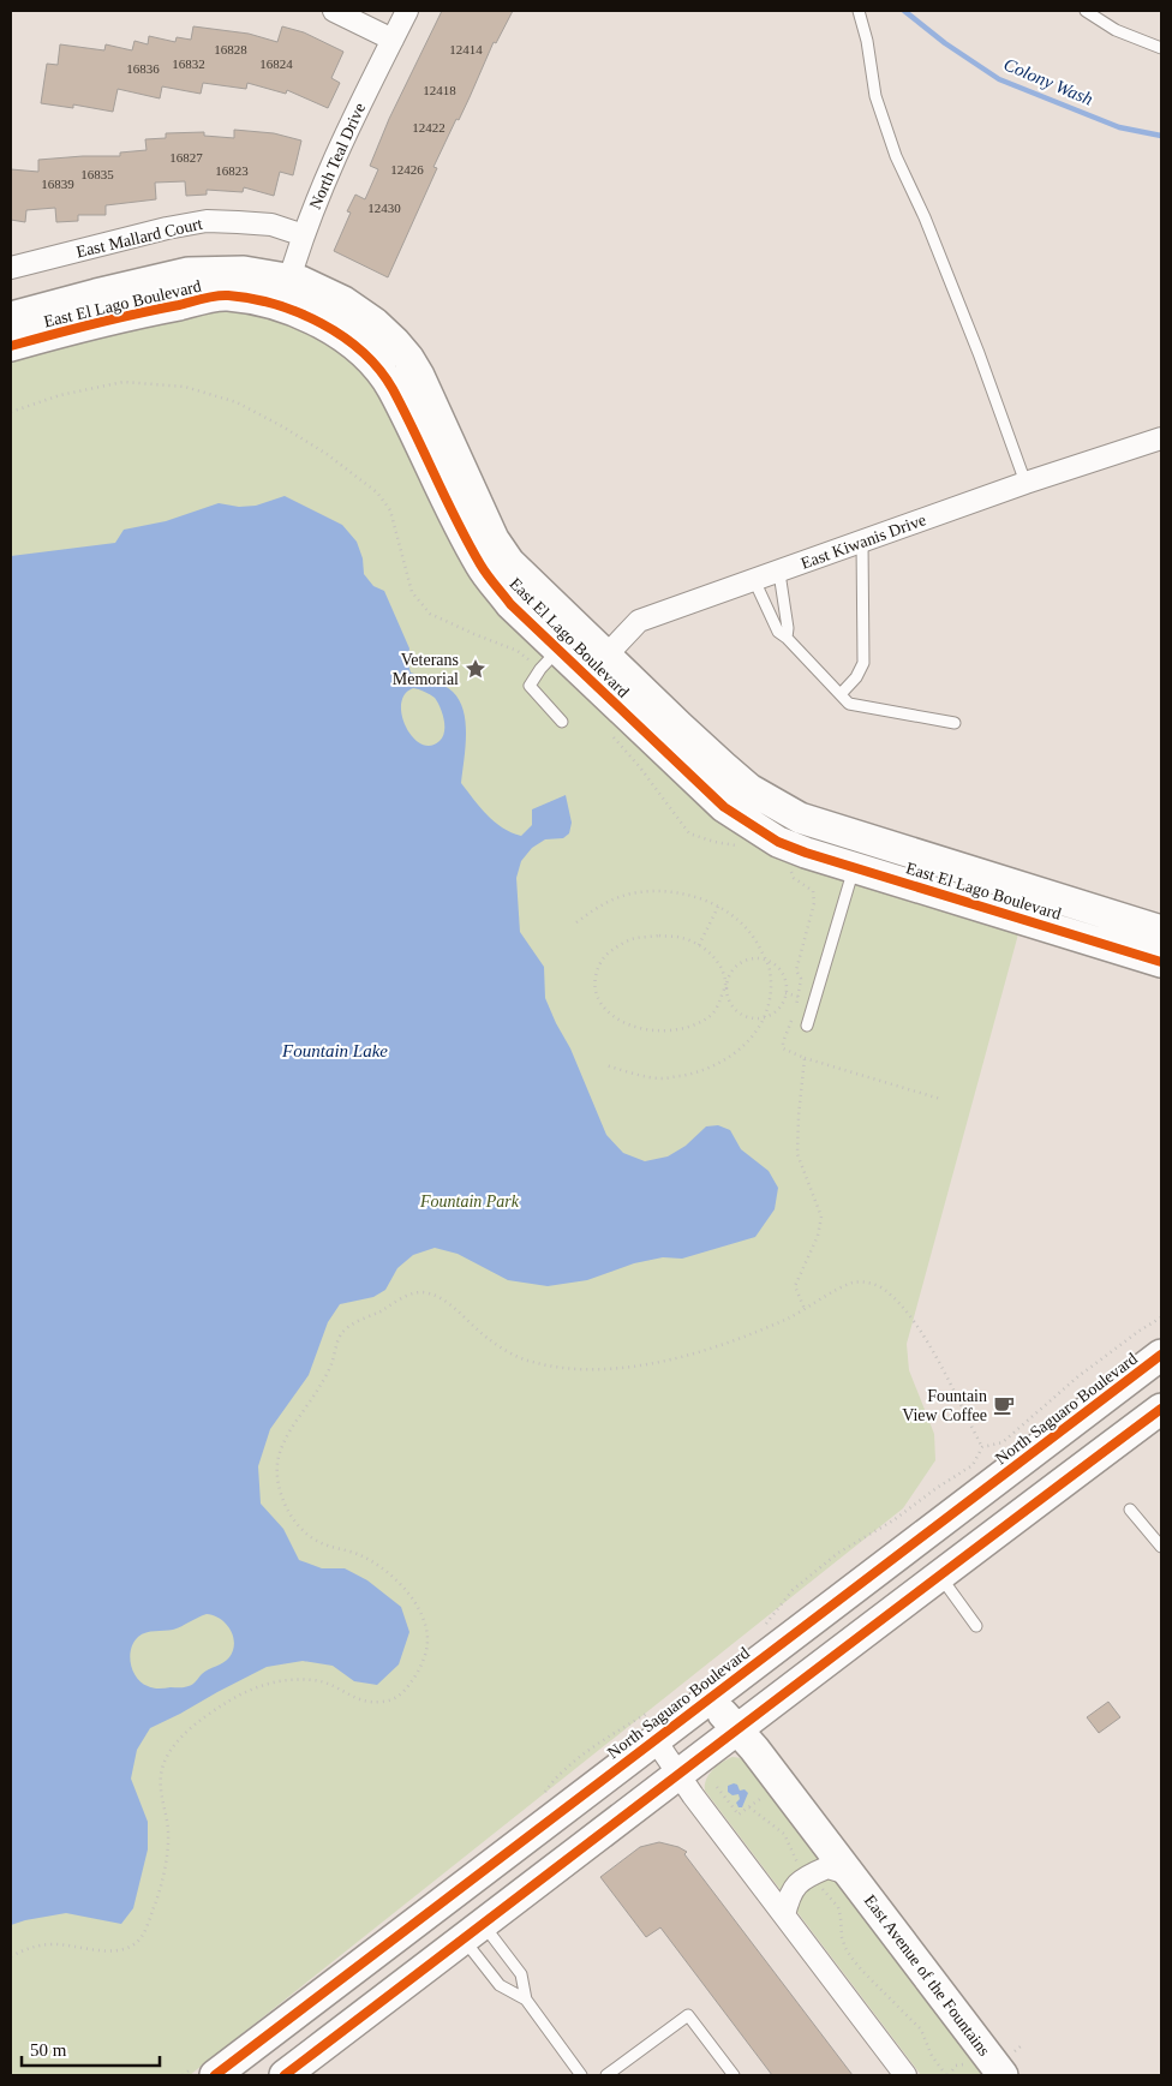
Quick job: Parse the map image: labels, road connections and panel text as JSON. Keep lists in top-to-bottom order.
{
  "streets": {
    "street": [
      "North Teal Drive",
      "East Mallard Court",
      "East El Lago Boulevard",
      "East Kiwanis Drive",
      "North Saguaro Boulevard",
      "East Avenue of the Fountains"
    ]
  },
  "crossings": [
    ["North Teal Drive", "East Mallard Court"],
    ["North Teal Drive", "East El Lago Boulevard"],
    ["East El Lago Boulevard", "East Kiwanis Drive"],
    ["North Saguaro Boulevard", "East Avenue of the Fountains"]
  ],
  "water": ["Colony Wash", "Fountain Lake"],
  "parks": ["Fountain Park"],
  "places": {
    "place": ["Veterans Memorial"],
    "cafe": ["Fountain View Coffee"]
  },
  "house_numbers": [
    "16828",
    "12414",
    "16832",
    "16824",
    "16836",
    "12418",
    "12422",
    "16827",
    "12426",
    "16823",
    "16835",
    "16839",
    "12430"
  ],
  "scale_bar": "50 m"
}
